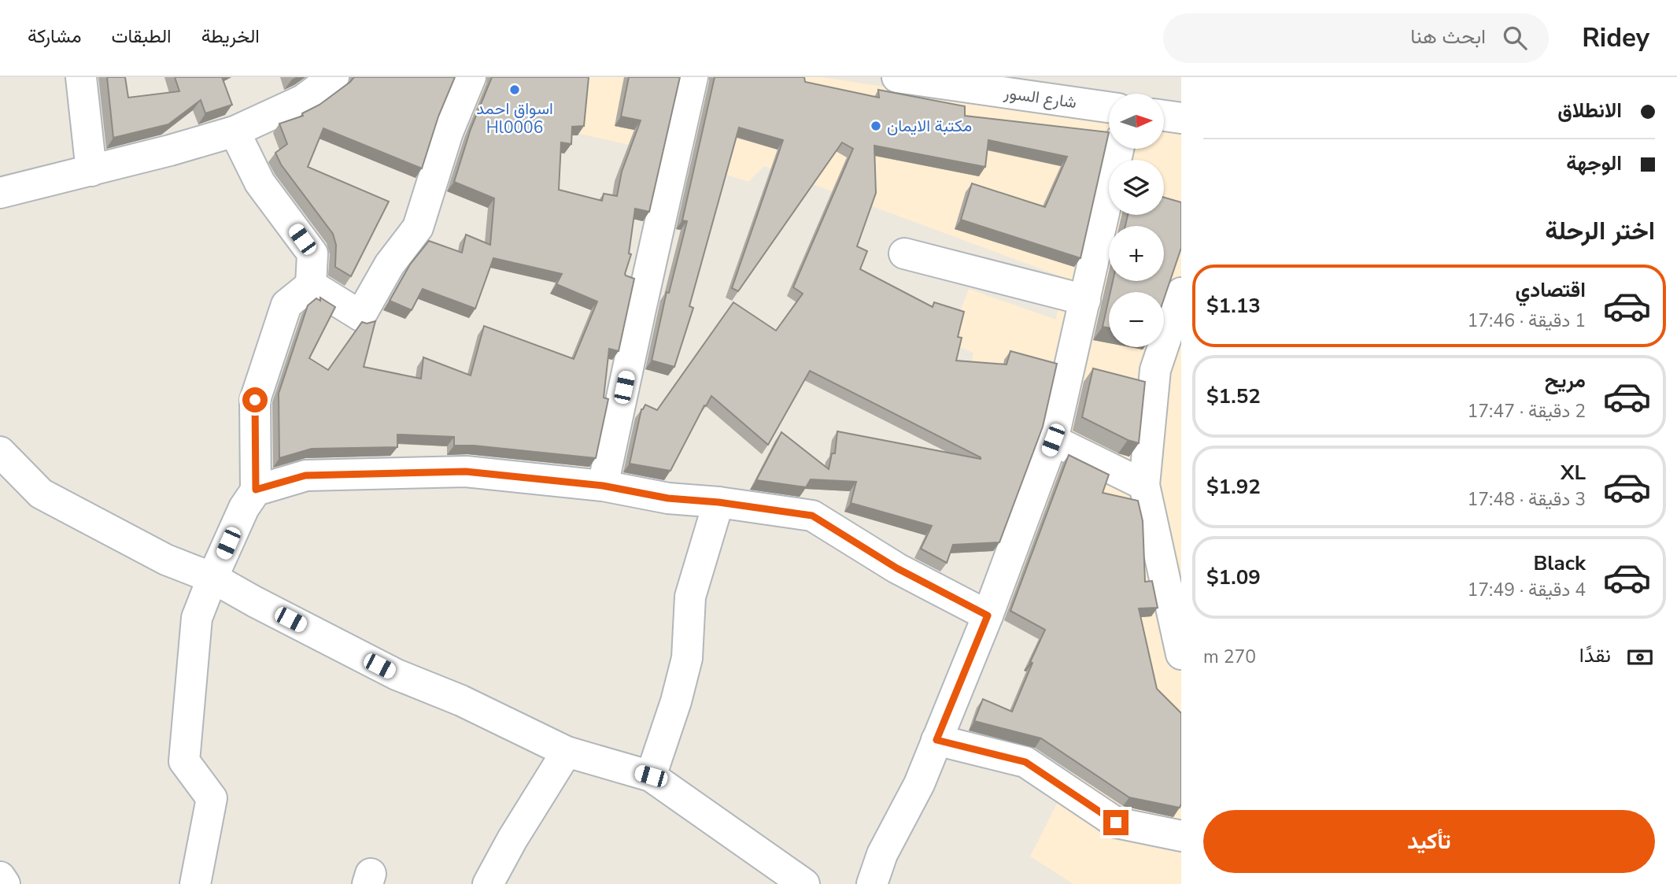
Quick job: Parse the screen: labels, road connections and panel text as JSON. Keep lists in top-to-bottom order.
{
  "streets": {
    "street": ["شارع السور"]
  },
  "places": ["اسواق احمد Hl0006", "مكتبة الايمان"],
  "north": "right",
  "page": {
    "header": "Ridey",
    "search": "ابحث هنا",
    "nav": ["الخريطة", "الطبقات", "مشاركة"],
    "banner": ["الانطلاق", "الوجهة"],
    "map_buttons": ["+", "−"],
    "heading": "اختر الرحلة",
    "list": [
      {
        "name": "اقتصادي",
        "note": "1 دقيقة · 17:46",
        "value": "$1.13"
      },
      {
        "name": "مريح",
        "note": "2 دقيقة · 17:47",
        "value": "$1.52"
      },
      {
        "name": "XL",
        "note": "3 دقيقة · 17:48",
        "value": "$1.92"
      },
      {
        "name": "Black",
        "note": "4 دقيقة · 17:49",
        "value": "$1.09"
      }
    ],
    "pay": ["نقدًا", "270 m"],
    "buttons": "تأكيد"
  }
}
